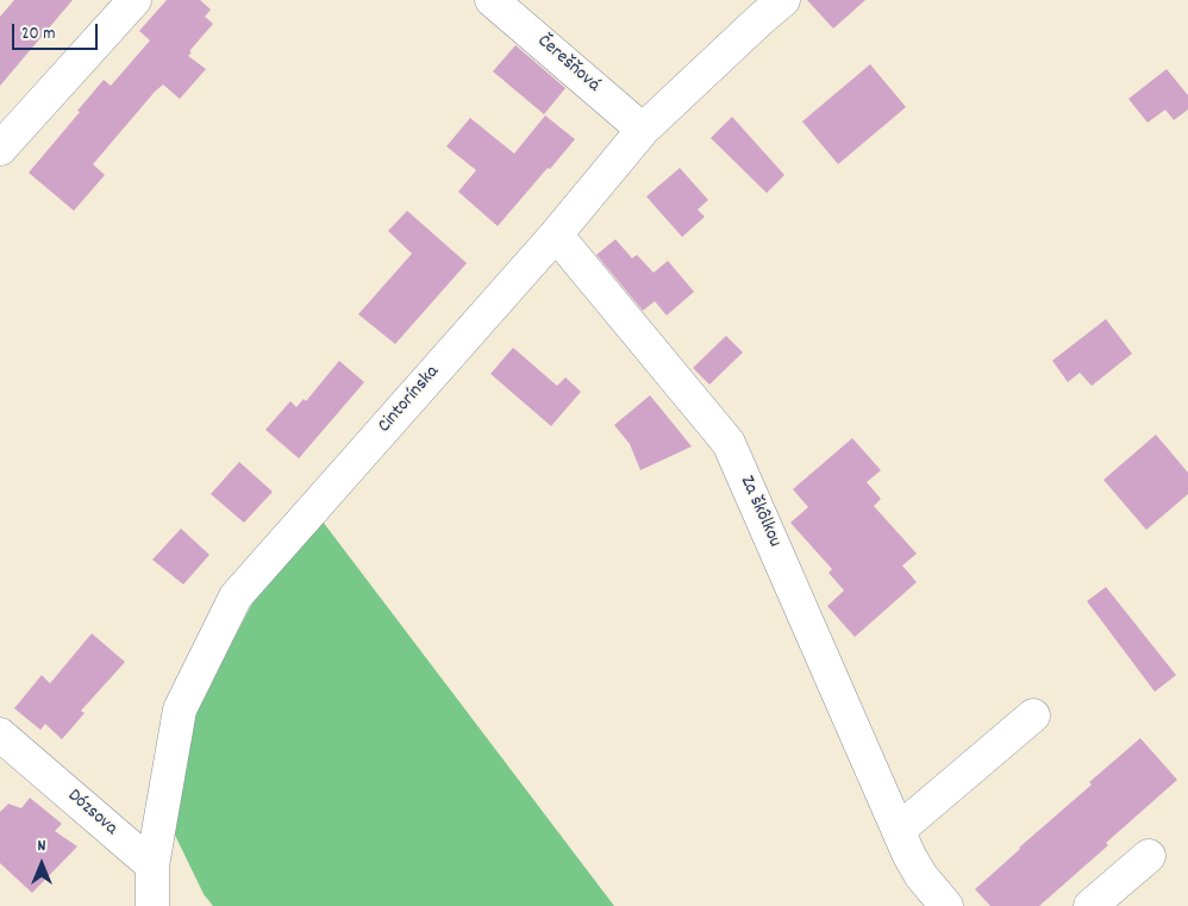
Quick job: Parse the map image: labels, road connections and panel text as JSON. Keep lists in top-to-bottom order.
{
  "streets": {
    "street": [
      "Čerešňová",
      "Cintorínska",
      "Za škôlkou",
      "Dózsova"
    ]
  },
  "crossings": [
    ["Čerešňová", "Cintorínska"],
    ["Cintorínska", "Za škôlkou"],
    ["Cintorínska", "Dózsova"]
  ],
  "scale_bar": "20 m",
  "north": "top"
}
